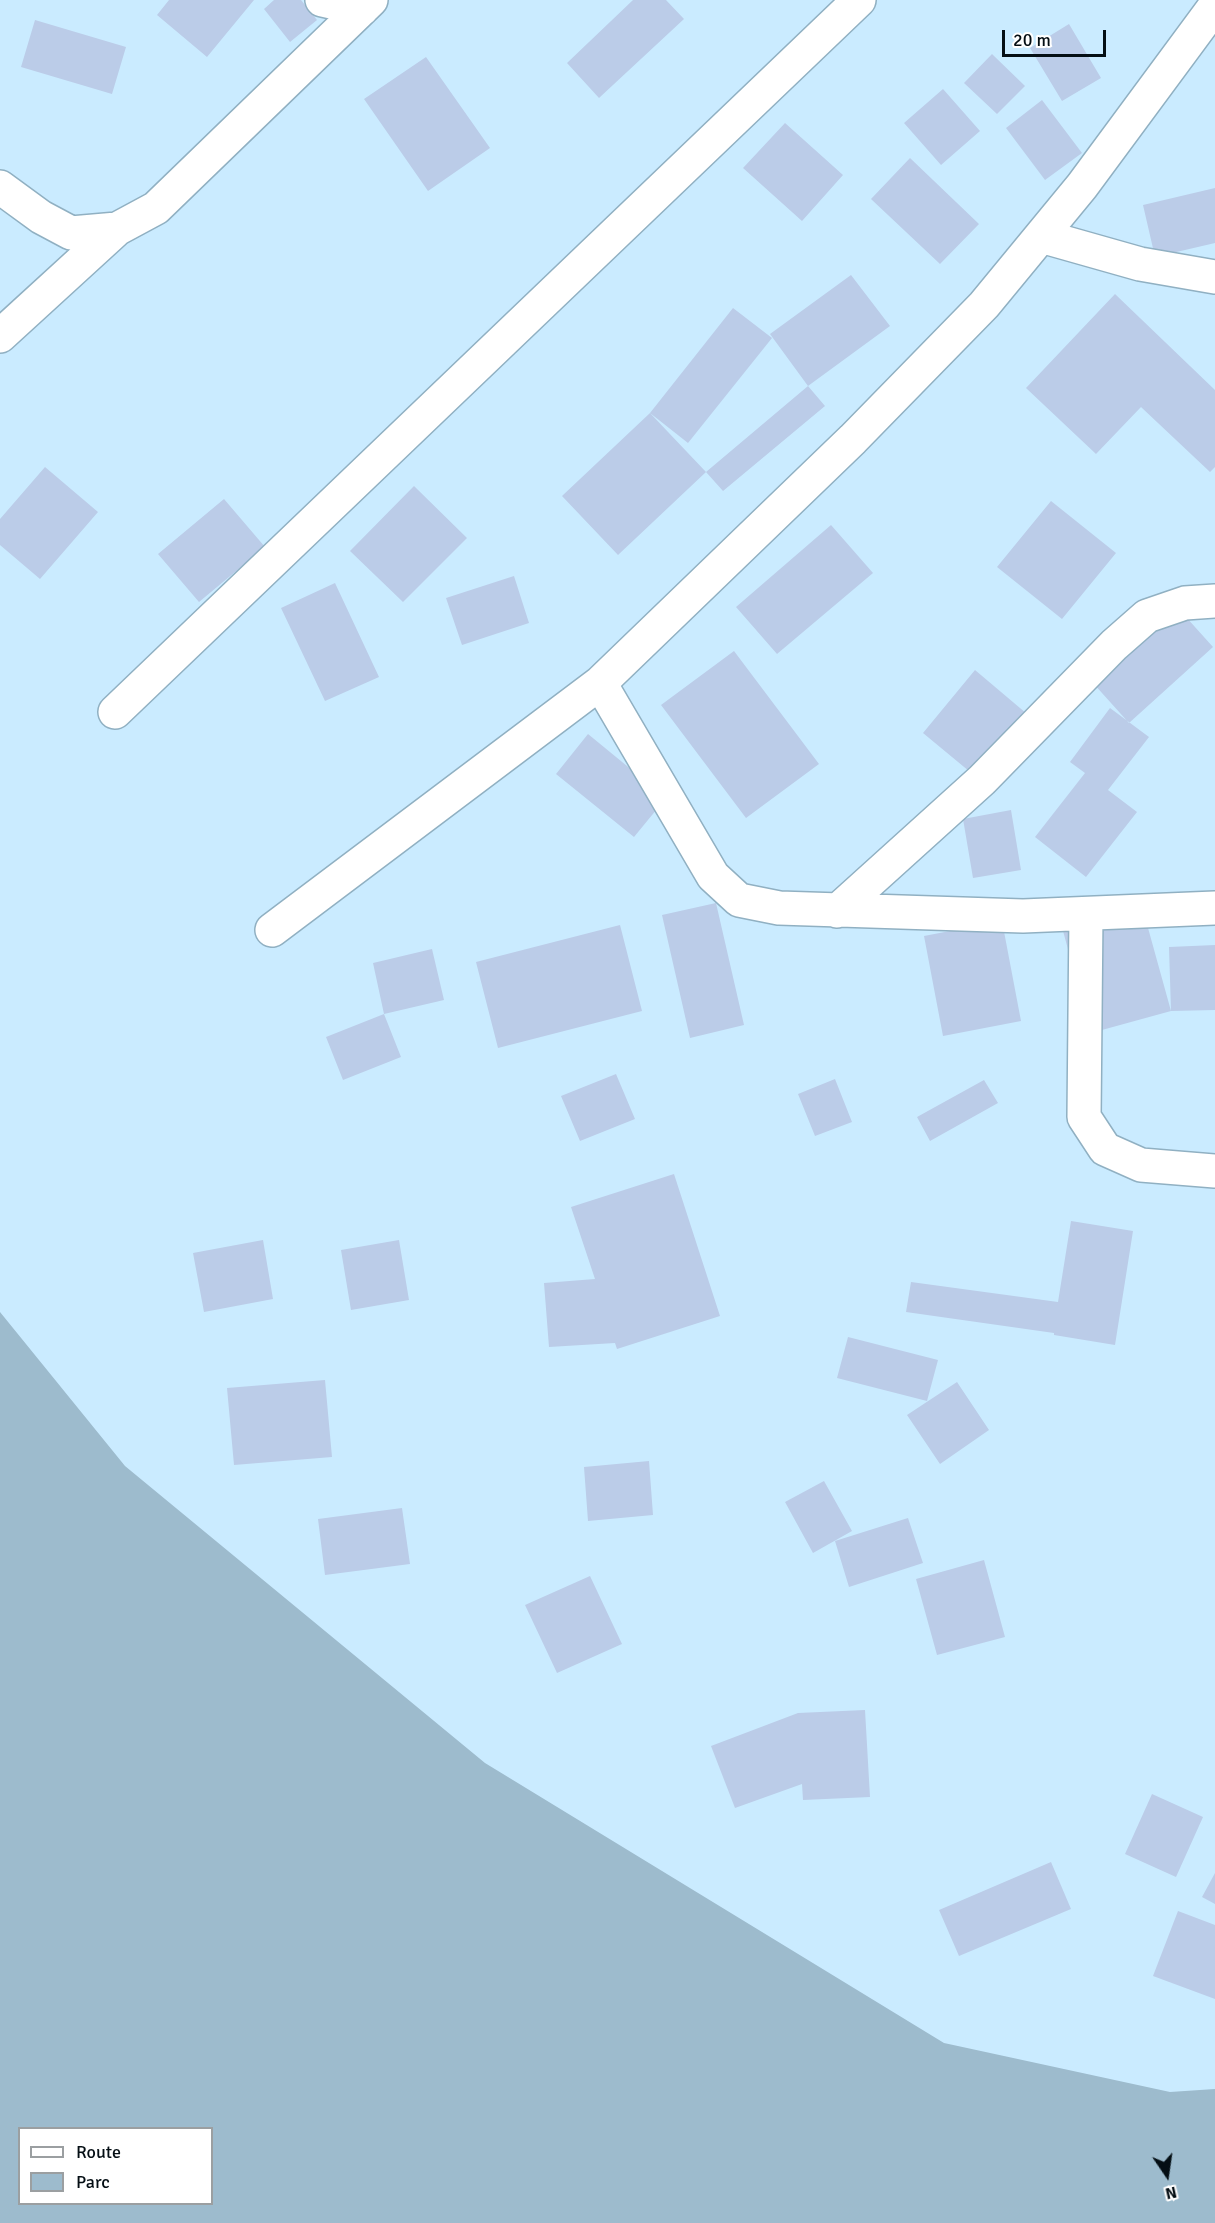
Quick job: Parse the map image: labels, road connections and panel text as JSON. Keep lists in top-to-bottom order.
{
  "legend": ["Route", "Parc"],
  "scale_bar": "20 m",
  "north": "bottom"
}
